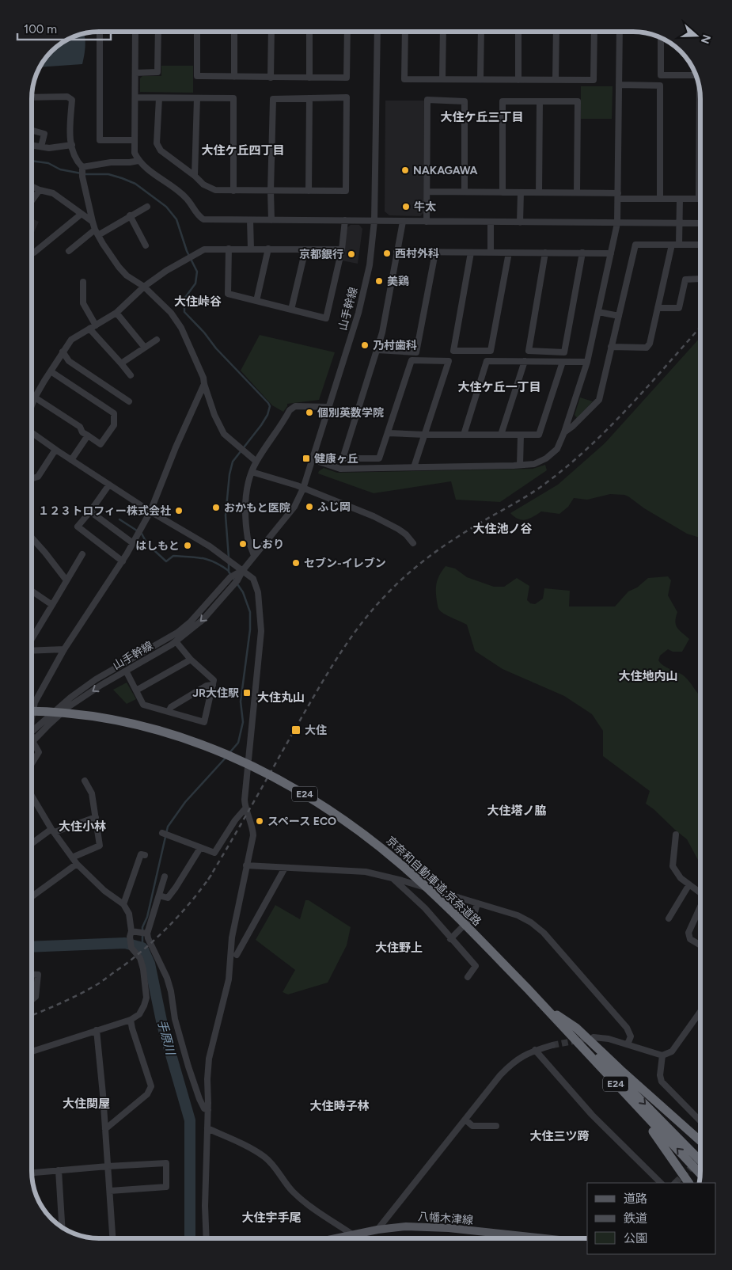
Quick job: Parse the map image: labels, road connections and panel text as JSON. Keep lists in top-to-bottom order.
{
  "streets": {
    "highway": ["E24", "京奈和自動車道;京奈道路"],
    "main road": ["八幡木津線"],
    "street": ["山手幹線"]
  },
  "districts": [
    "大住ケ丘三丁目",
    "大住ケ丘四丁目",
    "大住峠谷",
    "大住ケ丘一丁目",
    "大住池ノ谷",
    "大住地内山",
    "大住丸山",
    "大住塔ノ脇",
    "大住小林",
    "大住野上",
    "大住関屋",
    "大住時子林",
    "大住三ツ跨",
    "大住宇手尾"
  ],
  "water": ["手原川"],
  "places": {
    "other": [
      "NAKAGAWA",
      "牛太",
      "西村外科",
      "京都銀行",
      "美鶏",
      "乃村歯科",
      "個別英数学院",
      "ふじ岡",
      "おかもと医院",
      "１２３トロフィー株式会社",
      "しおり",
      "はしもと",
      "セブン-イレブン",
      "スペース ECO"
    ],
    "transit": ["健康ヶ丘", "JR大住駅", "大住"]
  },
  "legend": ["道路", "鉄道", "公園"],
  "scale_bar": "100 m",
  "north": "right"
}
